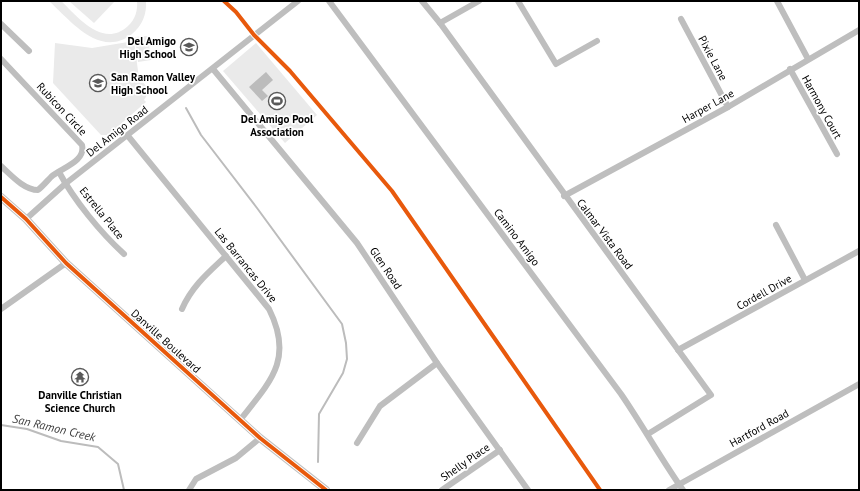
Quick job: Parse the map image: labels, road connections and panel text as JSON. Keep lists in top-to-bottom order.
{
  "streets": {
    "main road": ["Danville Boulevard"],
    "street": [
      "Pixie Lane",
      "Harper Lane",
      "Harmony Court",
      "Rubicon Circle",
      "Del Amigo Road",
      "Estrella Place",
      "Calmar Vista Road",
      "Camino Amigo",
      "Las Barrancas Drive",
      "Glen Road",
      "Cordell Drive",
      "Hartford Road",
      "Shelly Place"
    ]
  },
  "crossings": [
    ["Pixie Lane", "Harper Lane"],
    ["Harper Lane", "Harmony Court"],
    ["Harper Lane", "Calmar Vista Road"],
    ["Del Amigo Road", "Estrella Place"],
    ["Del Amigo Road", "Las Barrancas Drive"],
    ["Del Amigo Road", "Glen Road"],
    ["Del Amigo Road", "Danville Boulevard"],
    ["Calmar Vista Road", "Camino Amigo"],
    ["Calmar Vista Road", "Cordell Drive"],
    ["Camino Amigo", "Hartford Road"],
    ["Las Barrancas Drive", "Danville Boulevard"],
    ["Glen Road", "Shelly Place"]
  ],
  "water": ["San Ramon Creek"],
  "places": {
    "school or university": ["Del Amigo High School", "San Ramon Valley High School"],
    "sports": ["Del Amigo Pool Association"],
    "temple": ["Danville Christian Science Church"]
  }
}
